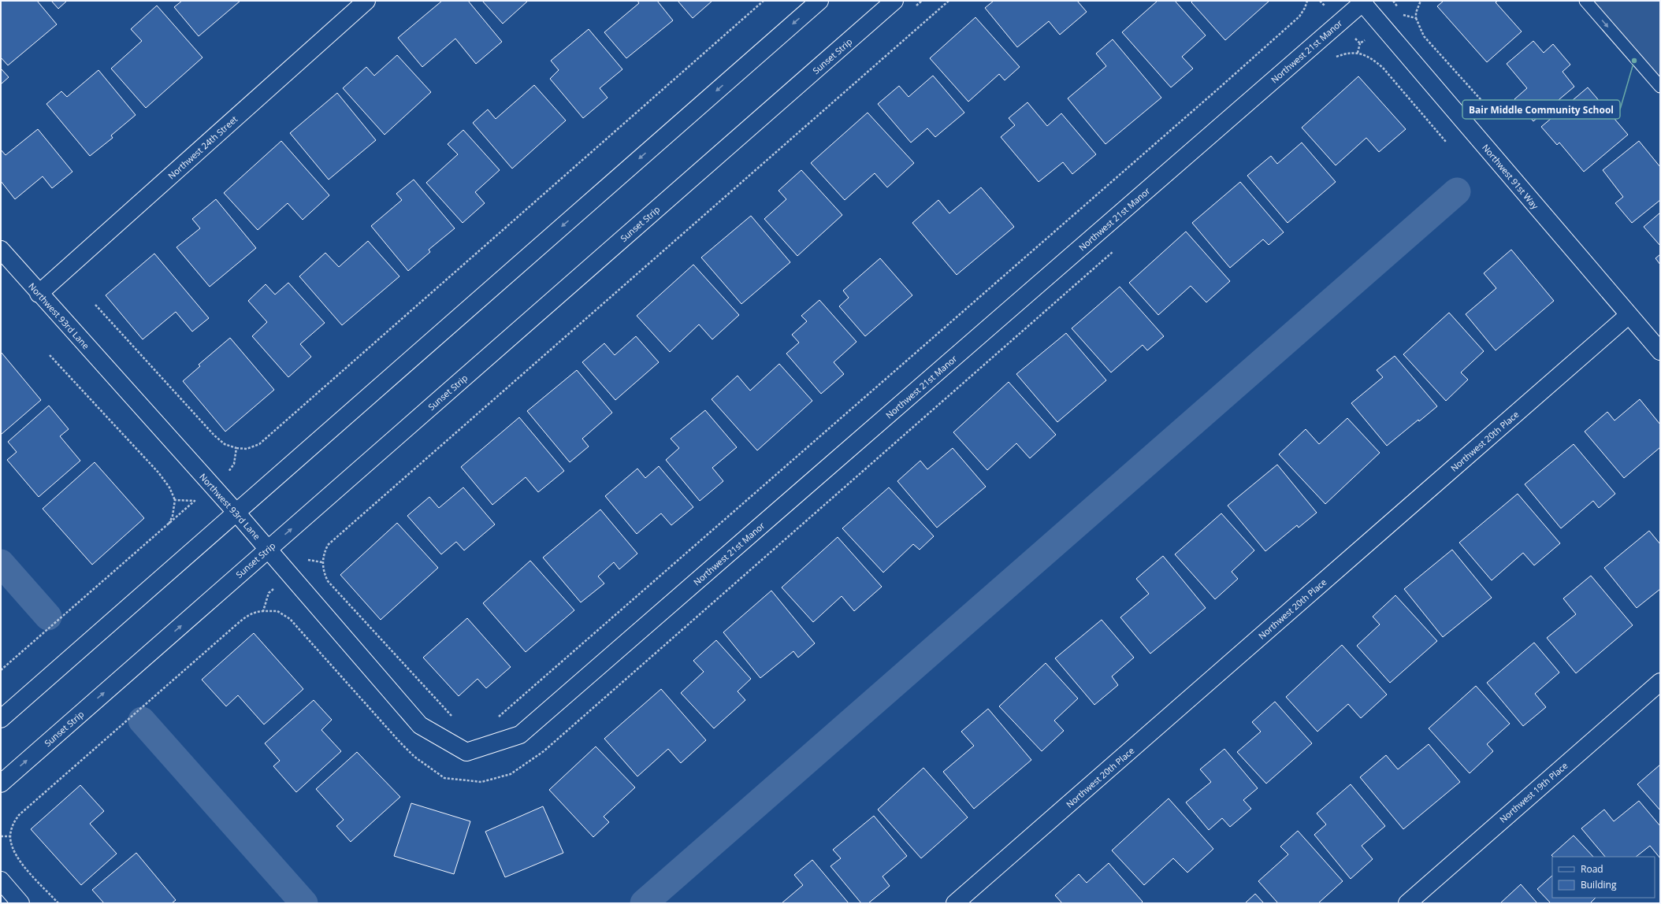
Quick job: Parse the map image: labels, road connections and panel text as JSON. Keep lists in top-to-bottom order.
{
  "streets": {
    "street": [
      "Northwest 21st Manor",
      "Sunset Strip",
      "Northwest 24th Street",
      "Northwest 91st Way",
      "Northwest 93rd Lane",
      "Northwest 20th Place",
      "Northwest 19th Place"
    ]
  },
  "crossings": [
    ["Northwest 21st Manor", "Northwest 91st Way"],
    ["Northwest 21st Manor", "Northwest 93rd Lane"],
    ["Sunset Strip", "Northwest 93rd Lane"],
    ["Northwest 24th Street", "Northwest 93rd Lane"],
    ["Northwest 91st Way", "Northwest 20th Place"]
  ],
  "places": ["Bair Middle Community School"],
  "legend": ["Road", "Building"]
}
